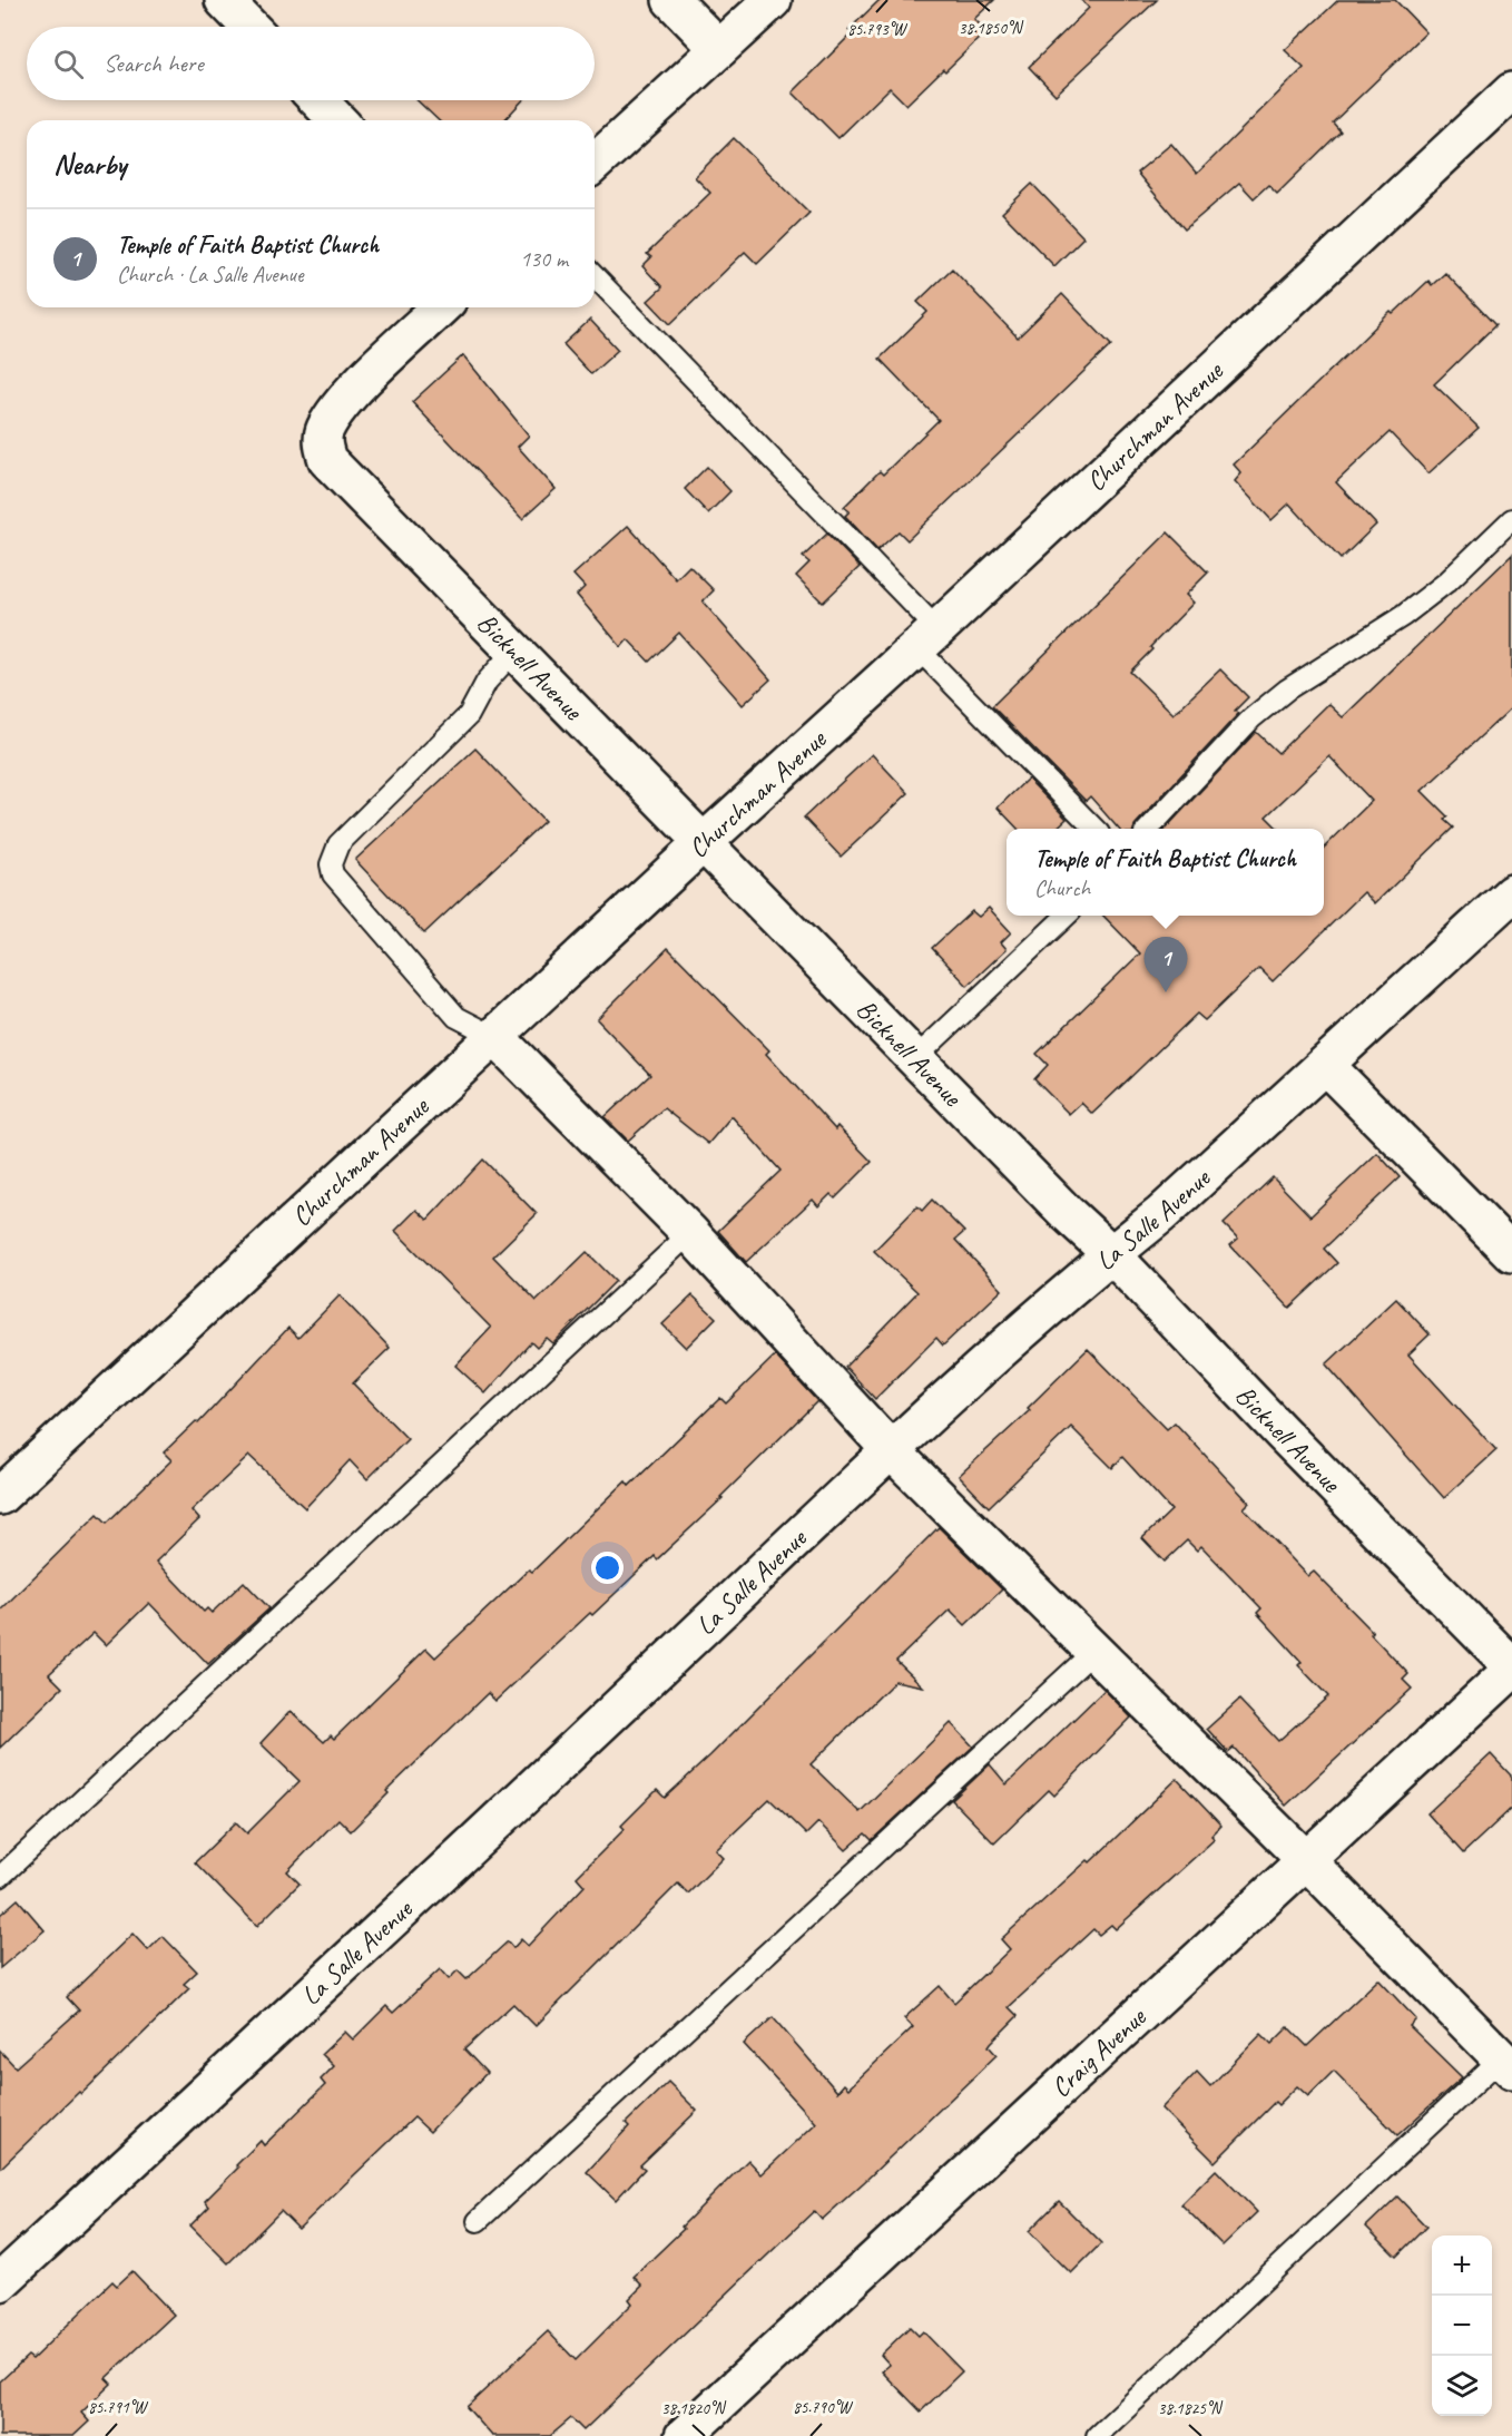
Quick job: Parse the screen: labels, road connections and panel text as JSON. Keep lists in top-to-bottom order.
{
  "streets": {
    "street": [
      "Churchman Avenue",
      "Bicknell Avenue",
      "La Salle Avenue",
      "Craig Avenue"
    ]
  },
  "crossings": [
    ["Churchman Avenue", "Bicknell Avenue"],
    ["Bicknell Avenue", "La Salle Avenue"],
    ["Bicknell Avenue", "Craig Avenue"]
  ],
  "page": {
    "search": "Search here",
    "heading": "Nearby",
    "list": [
      {
        "mark": "1",
        "name": "Temple of Faith Baptist Church",
        "note": "Church · La Salle Avenue",
        "value": "130 m"
      }
    ],
    "popup": ["Temple of Faith Baptist Church", "Church"],
    "pins": "1",
    "map_buttons": ["+", "−"]
  },
  "coordinates": [
    "38.1850°N",
    "85.793°W",
    "85.791°W",
    "85.790°W",
    "38.1820°N",
    "38.1825°N"
  ]
}
